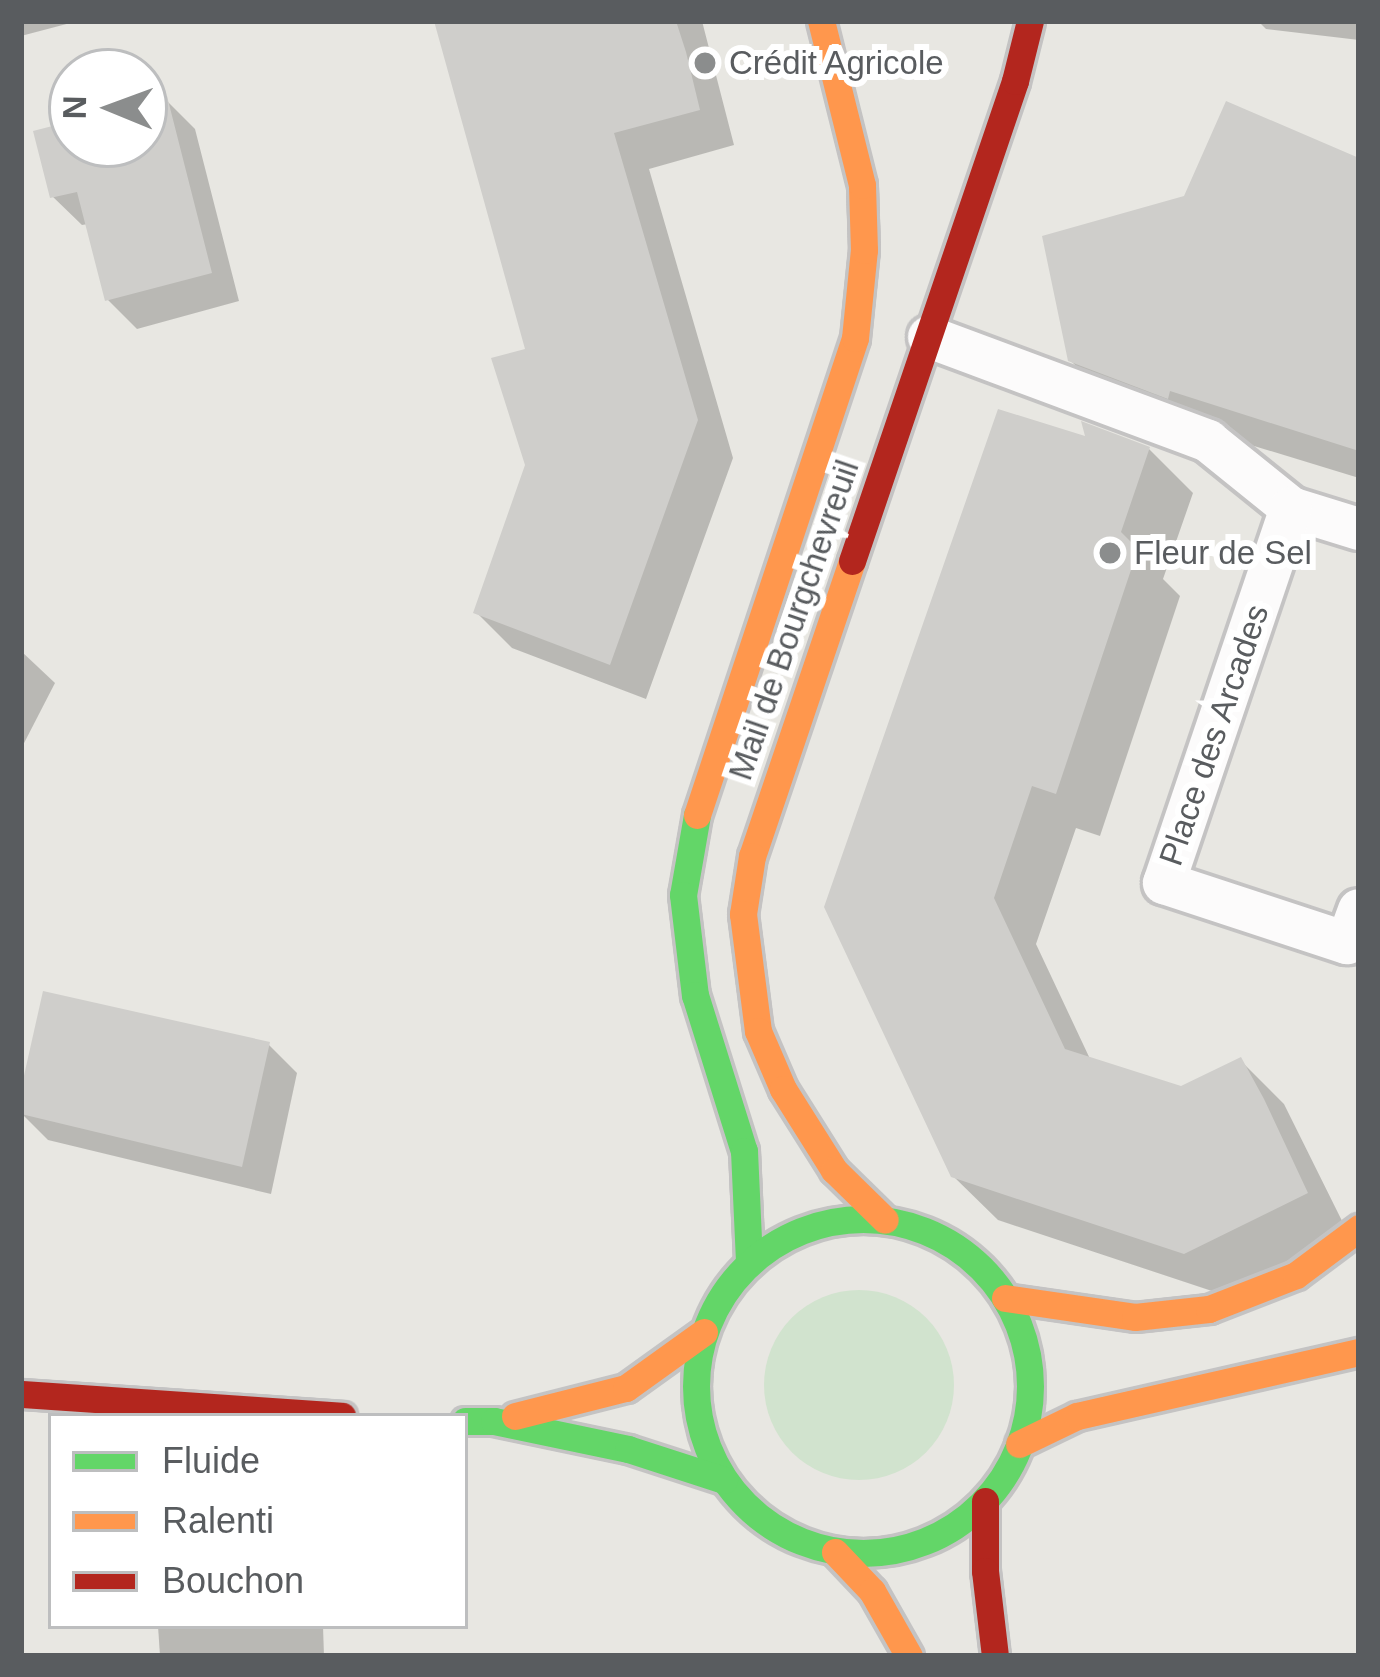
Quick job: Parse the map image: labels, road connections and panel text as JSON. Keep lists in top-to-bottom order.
{
  "streets": {
    "main road": ["Mail de Bourgchevreuil"],
    "lane": ["Place des Arcades"]
  },
  "places": ["Crédit Agricole", "Fleur de Sel"],
  "legend": ["Fluide", "Ralenti", "Bouchon"],
  "north": "left"
}
